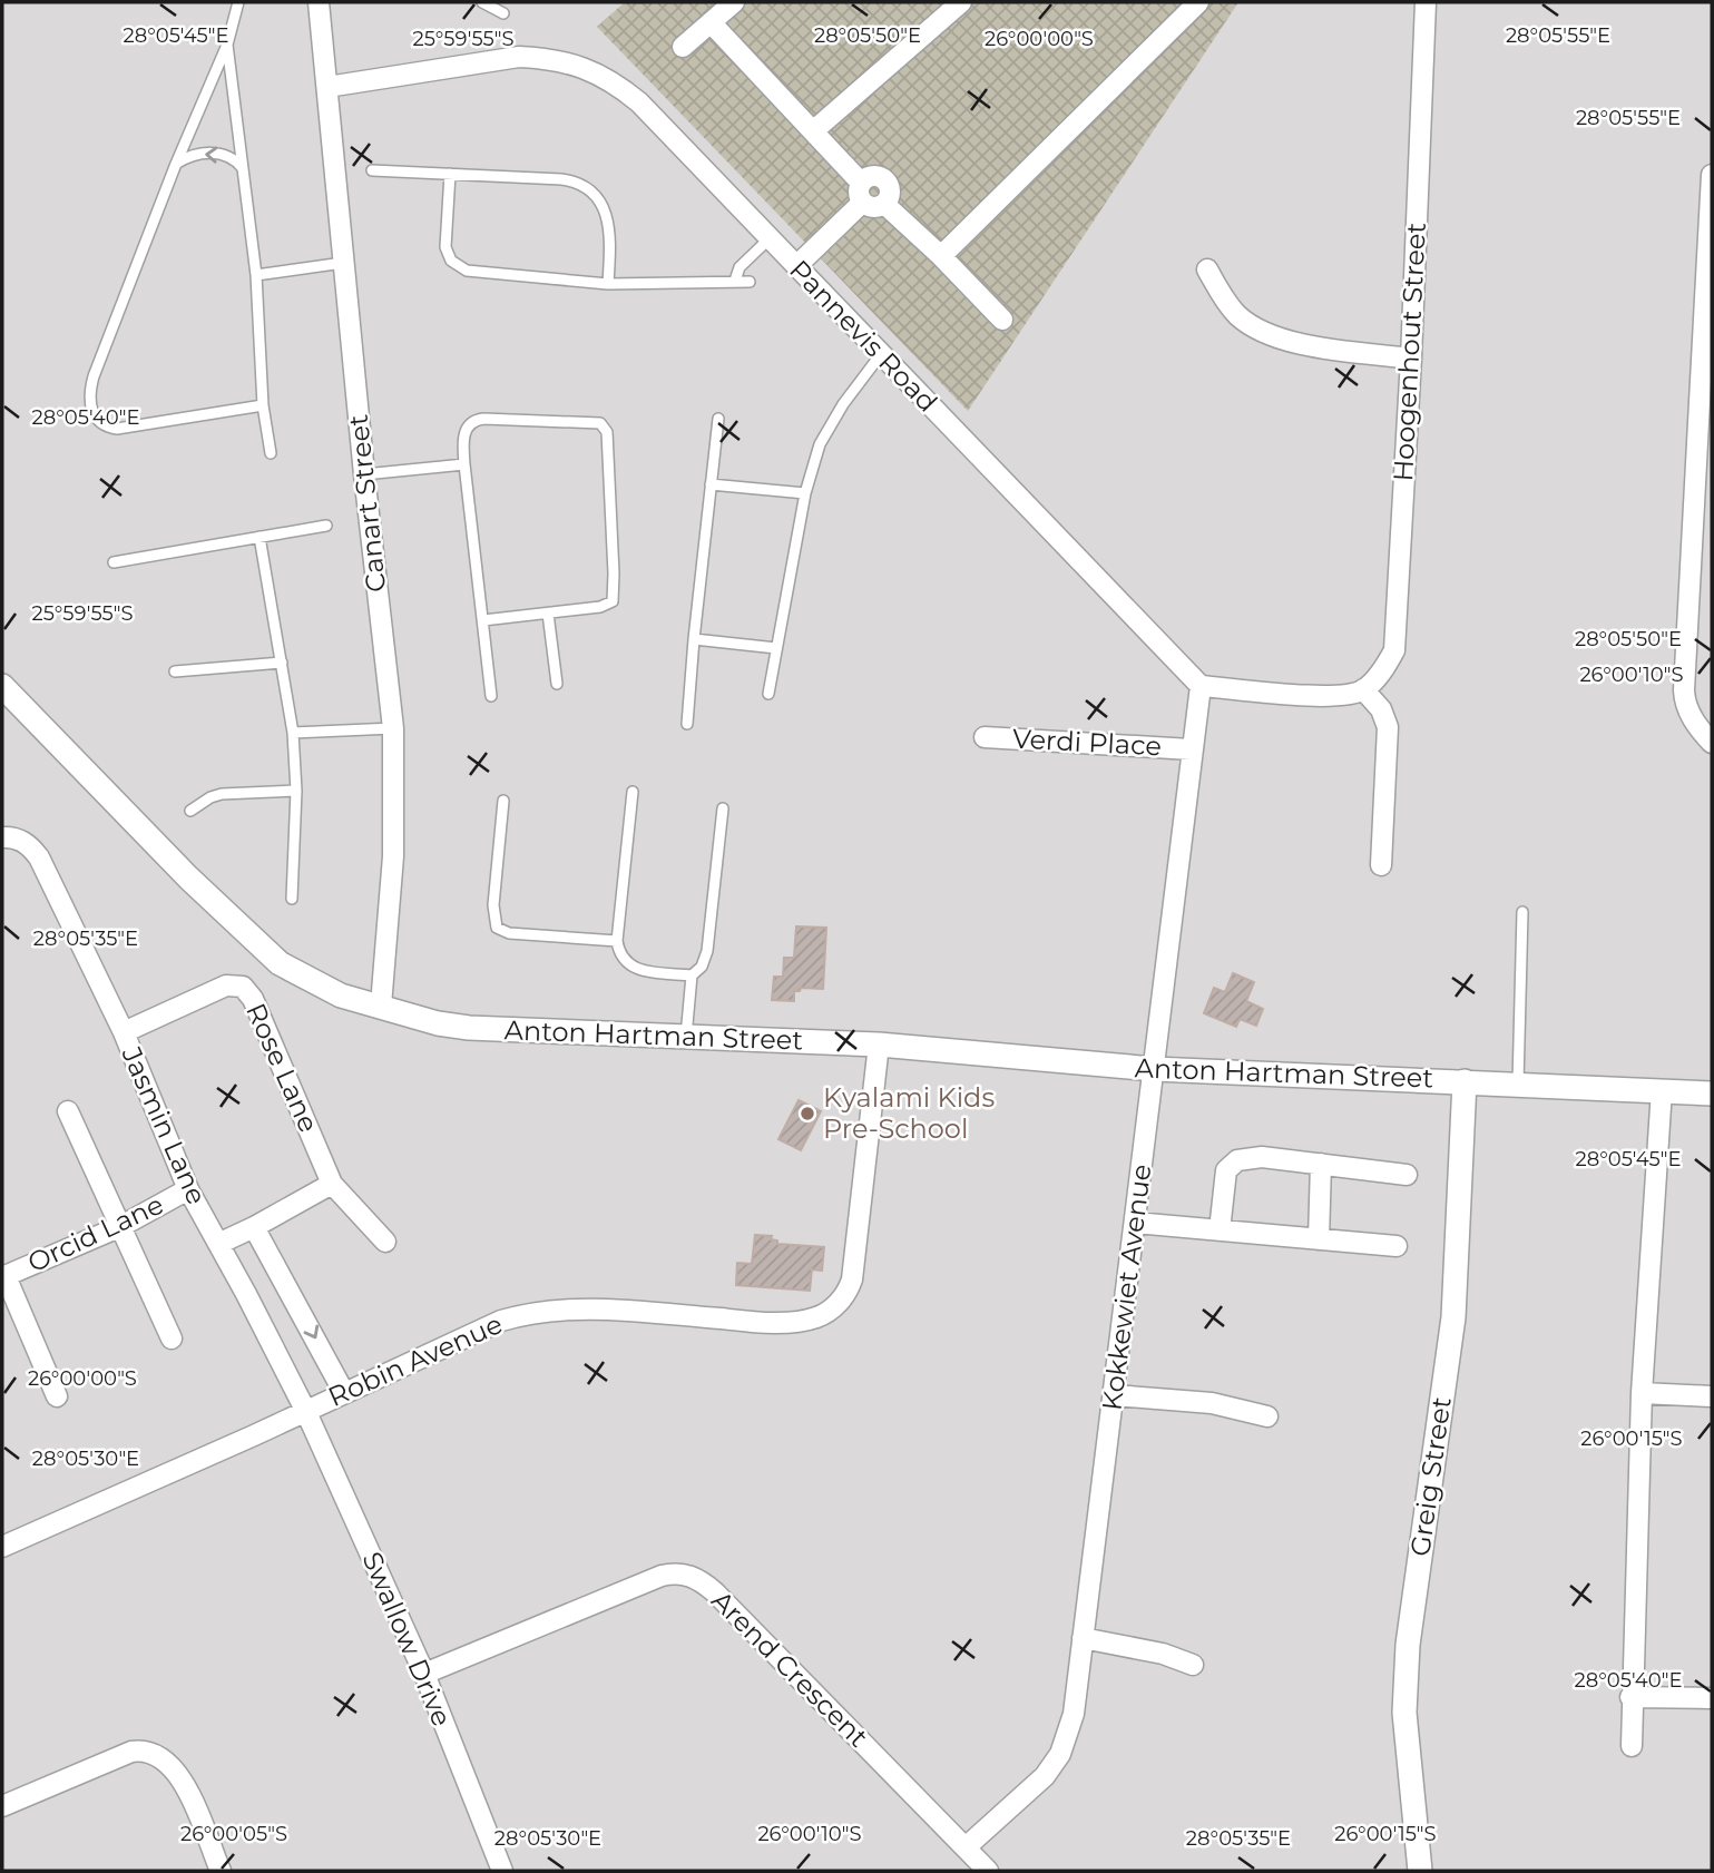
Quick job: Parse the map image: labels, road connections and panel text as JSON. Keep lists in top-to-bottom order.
{
  "streets": {
    "street": [
      "Pannevis Road",
      "Hoogenhout Street",
      "Canart Street",
      "Verdi Place",
      "Anton Hartman Street",
      "Rose Lane",
      "Jasmin Lane",
      "Orcid Lane",
      "Kokkewiet Avenue",
      "Robin Avenue",
      "Greig Street",
      "Swallow Drive",
      "Arend Crescent"
    ]
  },
  "crossings": [
    ["Pannevis Road", "Canart Street"],
    ["Pannevis Road", "Kokkewiet Avenue"],
    ["Canart Street", "Anton Hartman Street"],
    ["Verdi Place", "Kokkewiet Avenue"],
    ["Anton Hartman Street", "Kokkewiet Avenue"],
    ["Anton Hartman Street", "Robin Avenue"],
    ["Anton Hartman Street", "Greig Street"],
    ["Rose Lane", "Jasmin Lane"],
    ["Jasmin Lane", "Orcid Lane"],
    ["Jasmin Lane", "Robin Avenue"],
    ["Jasmin Lane", "Swallow Drive"],
    ["Kokkewiet Avenue", "Arend Crescent"],
    ["Robin Avenue", "Swallow Drive"],
    ["Swallow Drive", "Arend Crescent"]
  ],
  "places": ["Kyalami Kids Pre-School"],
  "coordinates": [
    "28°05'45\"E",
    "28°05'50\"E",
    "28°05'55\"E",
    "25°59'55\"S",
    "26°00'00\"S",
    "28°05'40\"E",
    "26°00'10\"S",
    "28°05'35\"E",
    "26°00'15\"S",
    "28°05'30\"E",
    "26°00'05\"S"
  ]
}
